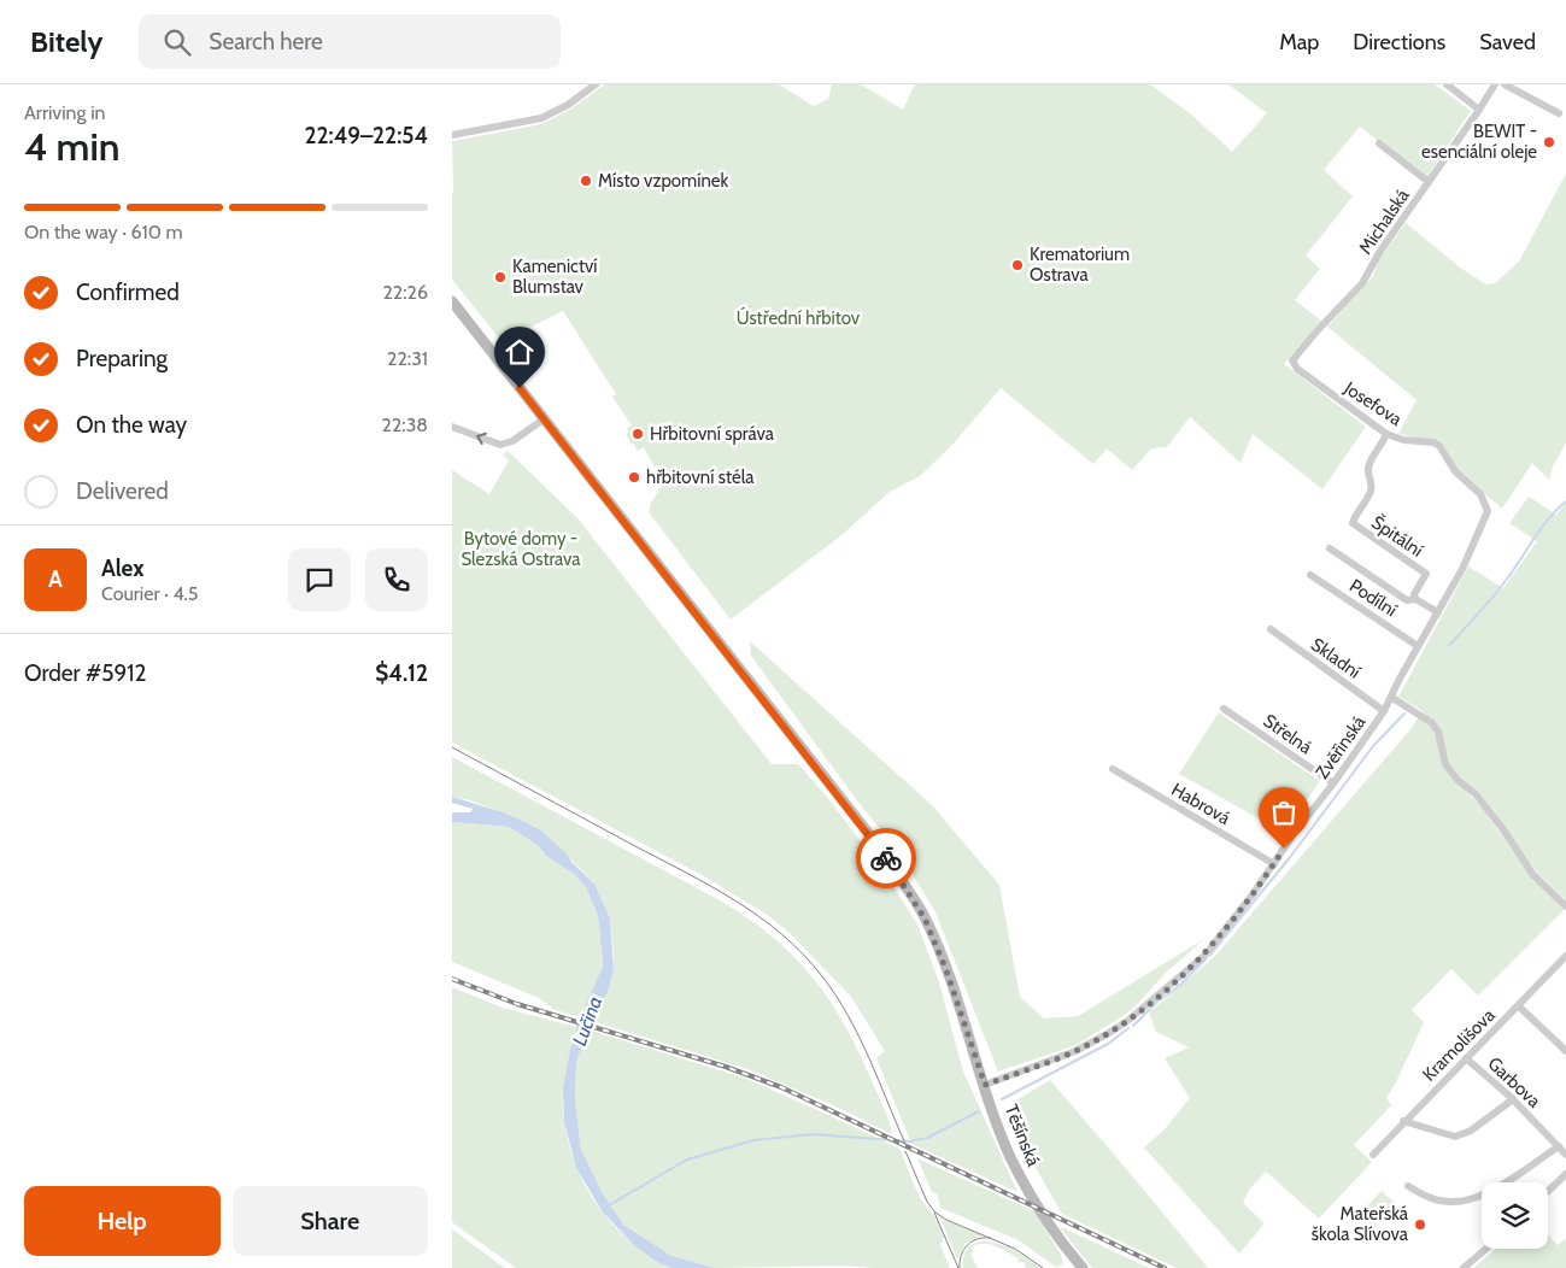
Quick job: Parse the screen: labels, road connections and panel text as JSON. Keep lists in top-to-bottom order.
{
  "streets": {
    "main road": ["Těšínská"],
    "street": [
      "Michalská",
      "Josefova",
      "Špitální",
      "Podílní",
      "Skladní",
      "Střelná",
      "Zvěřinská",
      "Habrová",
      "Kramolišova",
      "Garbova"
    ]
  },
  "crossings": [
    ["Michalská", "Josefova"],
    ["Josefova", "Špitální"],
    ["Josefova", "Zvěřinská"],
    ["Podílní", "Zvěřinská"],
    ["Skladní", "Zvěřinská"],
    ["Střelná", "Zvěřinská"],
    ["Zvěřinská", "Habrová"],
    ["Zvěřinská", "Těšínská"],
    ["Kramolišova", "Garbova"]
  ],
  "water": ["Lučina"],
  "parks": ["Ústřední hřbitov", "Bytové domy - Slezská Ostrava"],
  "places": [
    "BEWIT - esenciální oleje",
    "Místo vzpomínek",
    "Krematorium Ostrava",
    "Kamenictví Blumstav",
    "Hřbitovní správa",
    "hřbitovní stéla",
    "Mateřská škola Slívova"
  ],
  "page": {
    "header": "Bitely",
    "search": "Search here",
    "nav": ["Map", "Directions", "Saved"],
    "heading": ["4 min", "Arriving in", "22:49–22:54"],
    "panel": [
      "Alex",
      "Courier · 4.5",
      "Order #5912",
      "$4.12"
    ],
    "bar": "On the way · 610 m",
    "list": [
      ["Confirmed", "22:26"],
      ["Preparing", "22:31"],
      ["On the way", "22:38"],
      "Delivered"
    ],
    "round": "A",
    "buttons": ["Help", "Share"]
  }
}
